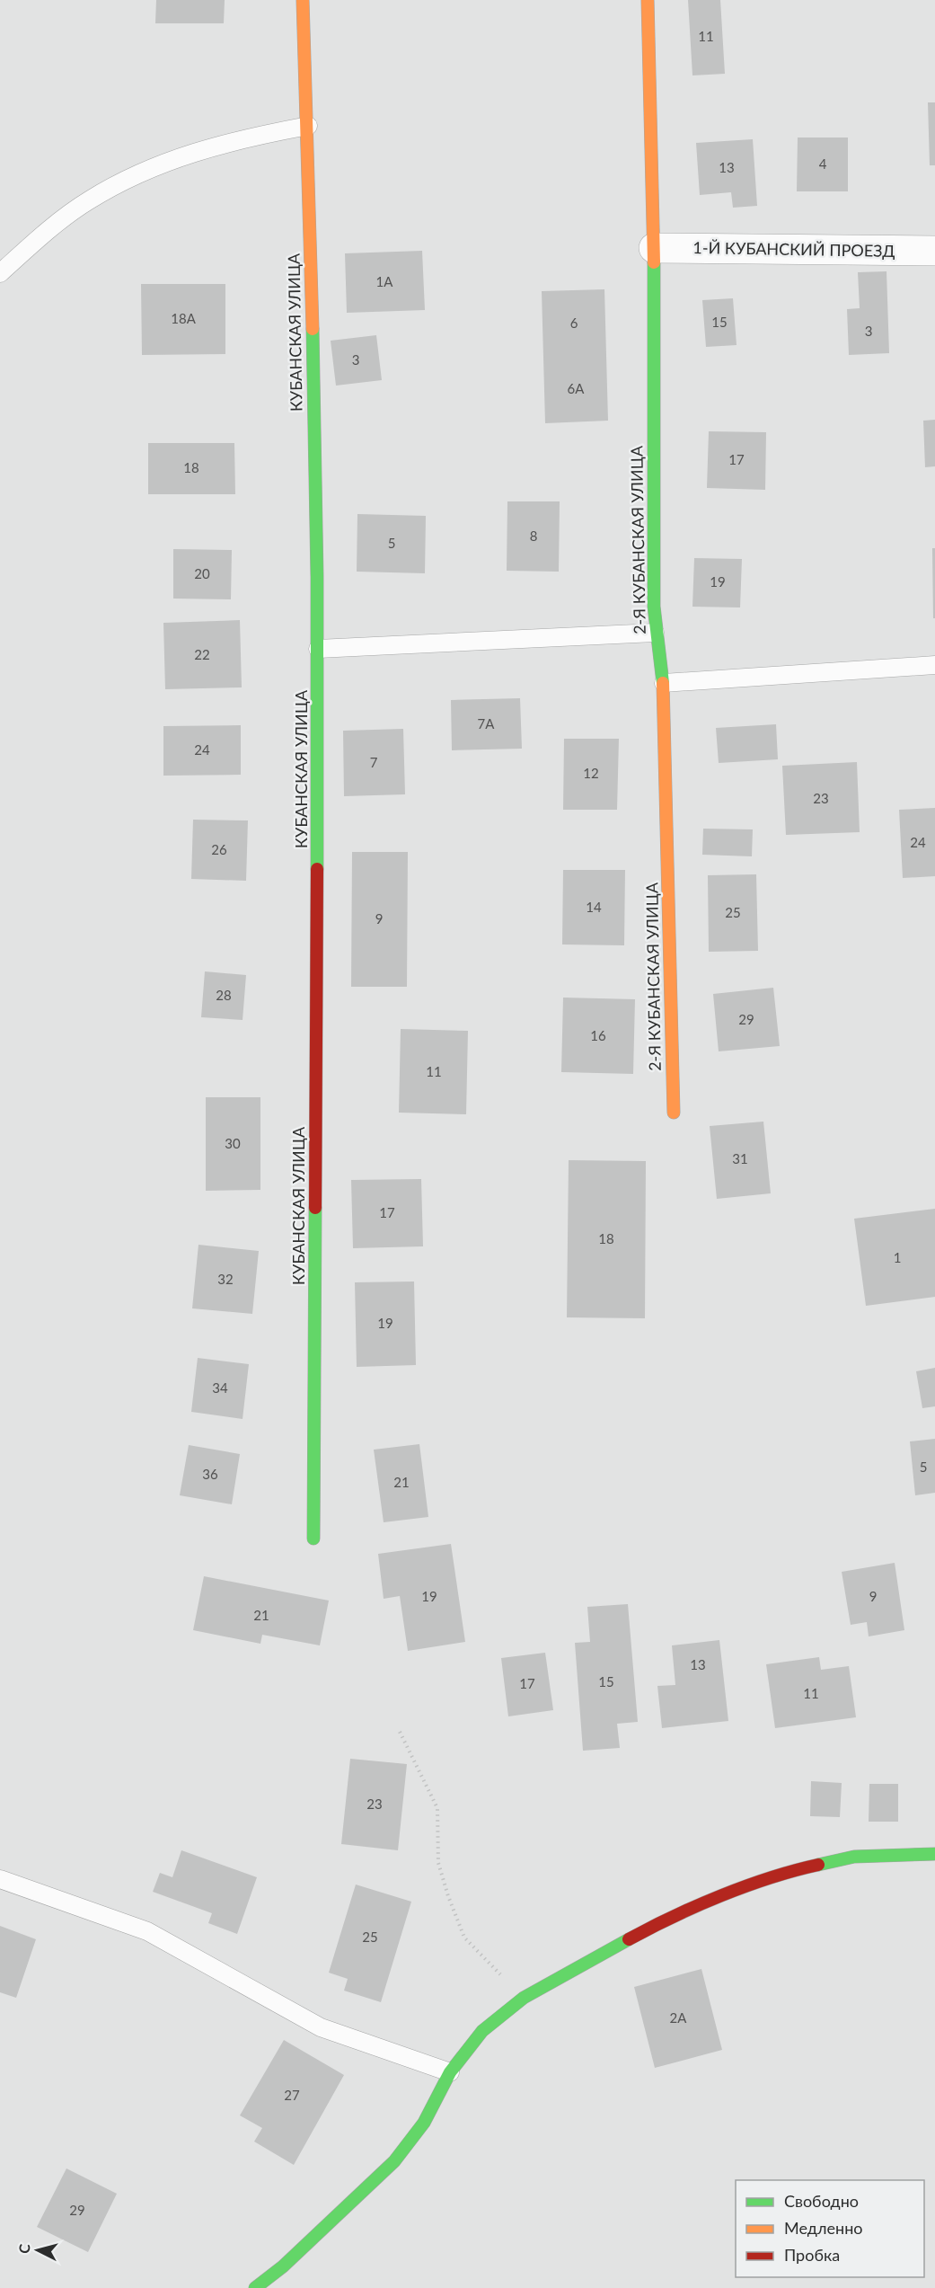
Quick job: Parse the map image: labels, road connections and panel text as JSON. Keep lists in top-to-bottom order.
{
  "streets": {
    "street": ["1-Й КУБАНСКИЙ ПРОЕЗД", "КУБАНСКАЯ УЛИЦА", "2-Я КУБАНСКАЯ УЛИЦА"]
  },
  "crossings": [
    ["1-Й КУБАНСКИЙ ПРОЕЗД", "2-Я КУБАНСКАЯ УЛИЦА"]
  ],
  "house_numbers": [
    "11",
    "4",
    "13",
    "1А",
    "18А",
    "15",
    "6",
    "3",
    "3",
    "6А",
    "17",
    "18",
    "8",
    "5",
    "20",
    "19",
    "22",
    "7А",
    "24",
    "7",
    "12",
    "23",
    "24",
    "26",
    "14",
    "25",
    "9",
    "28",
    "29",
    "16",
    "11",
    "30",
    "31",
    "17",
    "18",
    "1",
    "32",
    "19",
    "34",
    "5",
    "36",
    "21",
    "19",
    "9",
    "21",
    "13",
    "15",
    "17",
    "11",
    "23",
    "25",
    "2А",
    "27",
    "29"
  ],
  "legend": ["Свободно", "Медленно", "Пробка"],
  "north": "left"
}
